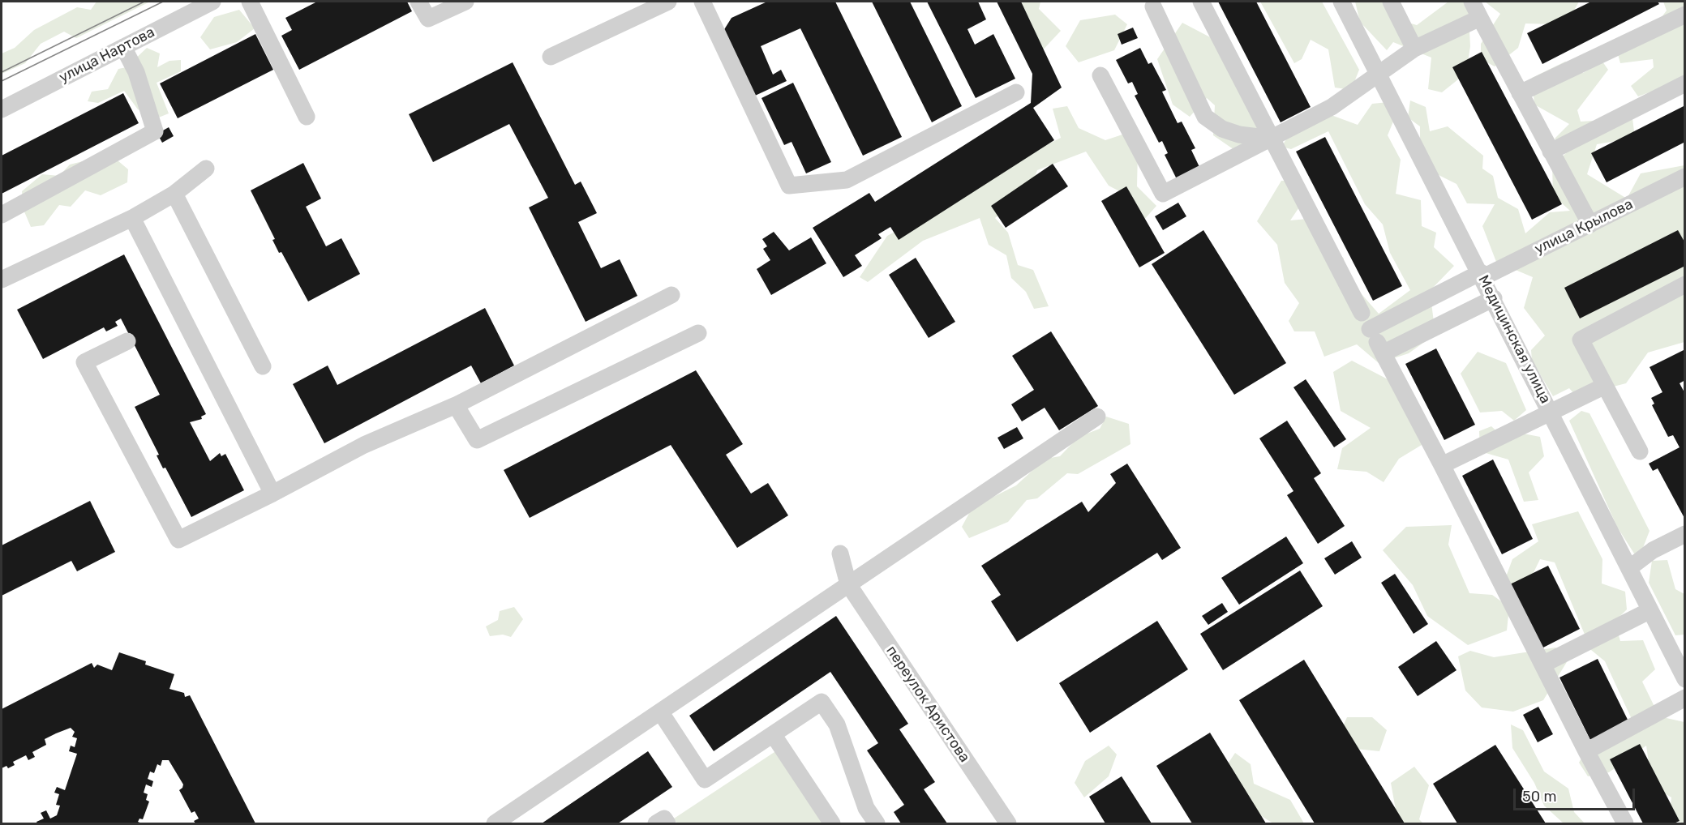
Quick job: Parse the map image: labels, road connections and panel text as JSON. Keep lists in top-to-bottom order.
{
  "streets": {
    "street": [
      "улица Нартова",
      "улица Крылова",
      "Медицинская улица",
      "переулок Аристова"
    ]
  },
  "crossings": [
    ["улица Крылова", "Медицинская улица"]
  ],
  "scale_bar": "50 m"
}
